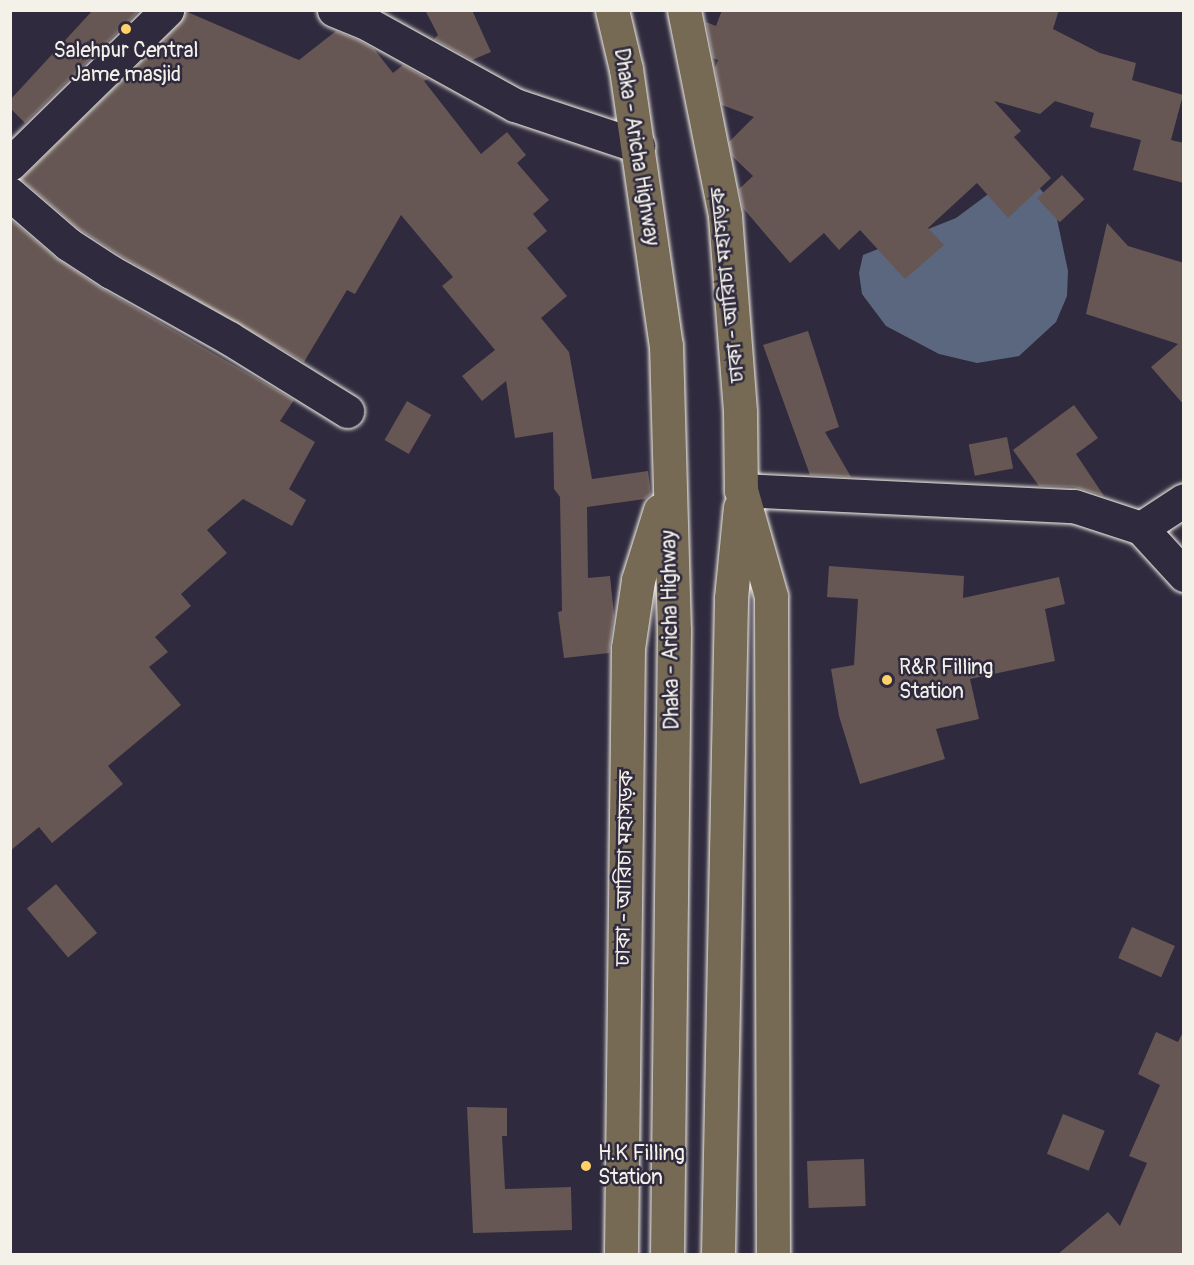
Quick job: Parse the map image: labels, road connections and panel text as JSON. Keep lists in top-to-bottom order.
{
  "streets": {
    "highway": ["Dhaka - Aricha Highway", "ঢাকা - আরিচা মহাসড়ক"]
  },
  "crossings": [
    ["Dhaka - Aricha Highway", "ঢাকা - আরিচা মহাসড়ক"]
  ],
  "places": ["Salehpur Central Jame masjid", "R&R Filling Station", "H.K Filling Station"]
}
